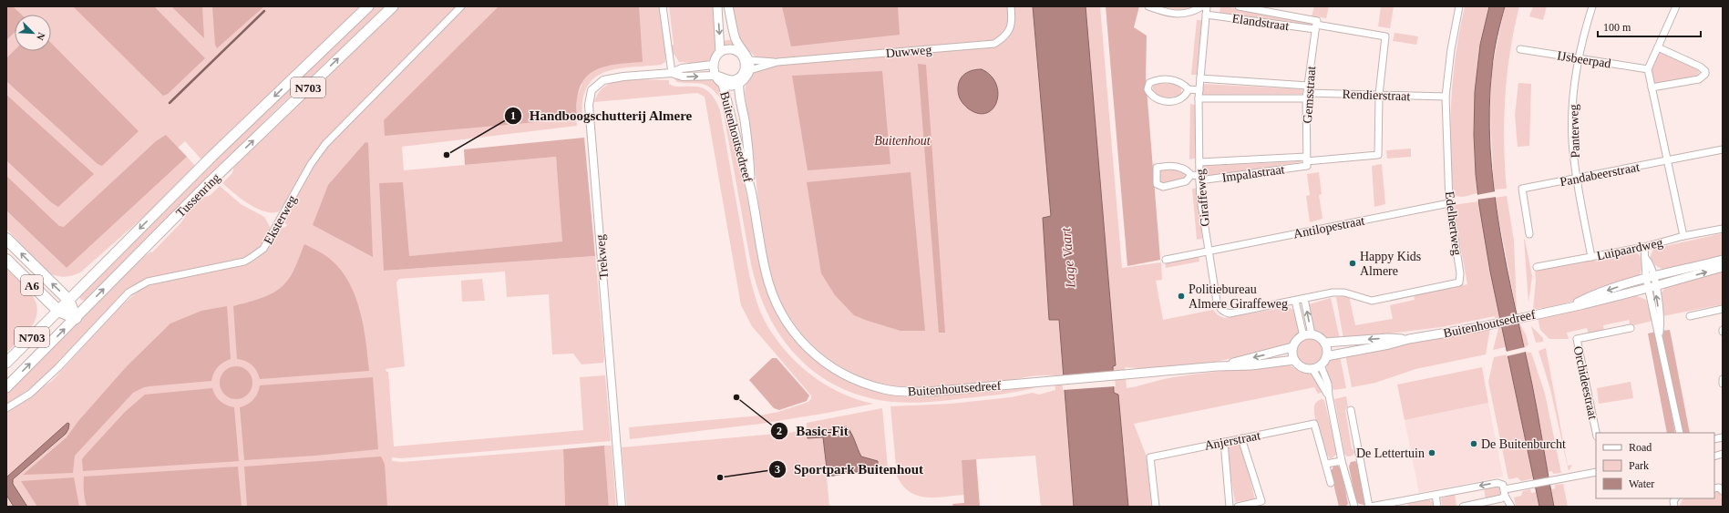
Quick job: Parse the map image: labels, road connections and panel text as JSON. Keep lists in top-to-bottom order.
{
  "streets": {
    "highway": ["N703", "Tussenring", "A6"],
    "main road": ["Buitenhoutsedreef"],
    "street": [
      "Elandstraat",
      "Duwweg",
      "IJsbeerpad",
      "Gemsstraat",
      "Rendierstraat",
      "Panterweg",
      "Impalastraat",
      "Pandabeerstraat",
      "Giraffeweg",
      "Eksterweg",
      "Edelhertweg",
      "Antilopestraat",
      "Luipaardweg",
      "Trekweg",
      "Orchideestraat",
      "Anjerstraat"
    ]
  },
  "crossings": [
    ["Elandstraat", "Gemsstraat"],
    ["Elandstraat", "Rendierstraat"],
    ["Elandstraat", "Impalastraat"],
    ["Elandstraat", "Giraffeweg"],
    ["Duwweg", "Buitenhoutsedreef"],
    ["Duwweg", "Trekweg"],
    ["IJsbeerpad", "Panterweg"],
    ["Gemsstraat", "Rendierstraat"],
    ["Gemsstraat", "Impalastraat"],
    ["Rendierstraat", "Impalastraat"],
    ["Rendierstraat", "Giraffeweg"],
    ["Rendierstraat", "Edelhertweg"],
    ["Panterweg", "Pandabeerstraat"],
    ["Panterweg", "Luipaardweg"],
    ["Buitenhoutsedreef", "Trekweg"],
    ["Impalastraat", "Giraffeweg"],
    ["Tussenring", "A6"],
    ["Giraffeweg", "Edelhertweg"],
    ["Giraffeweg", "Antilopestraat"],
    ["Edelhertweg", "Antilopestraat"]
  ],
  "water": ["Lage Vaart"],
  "parks": ["Buitenhout"],
  "places": [
    "Handboogschutterij Almere",
    "Happy Kids Almere",
    "Politiebureau Almere Giraffeweg",
    "Basic-Fit",
    "De Buitenburcht",
    "De Lettertuin",
    "Sportpark Buitenhout"
  ],
  "legend": ["Road", "Park", "Water"],
  "scale_bar": "100 m",
  "north": "bottom right"
}
